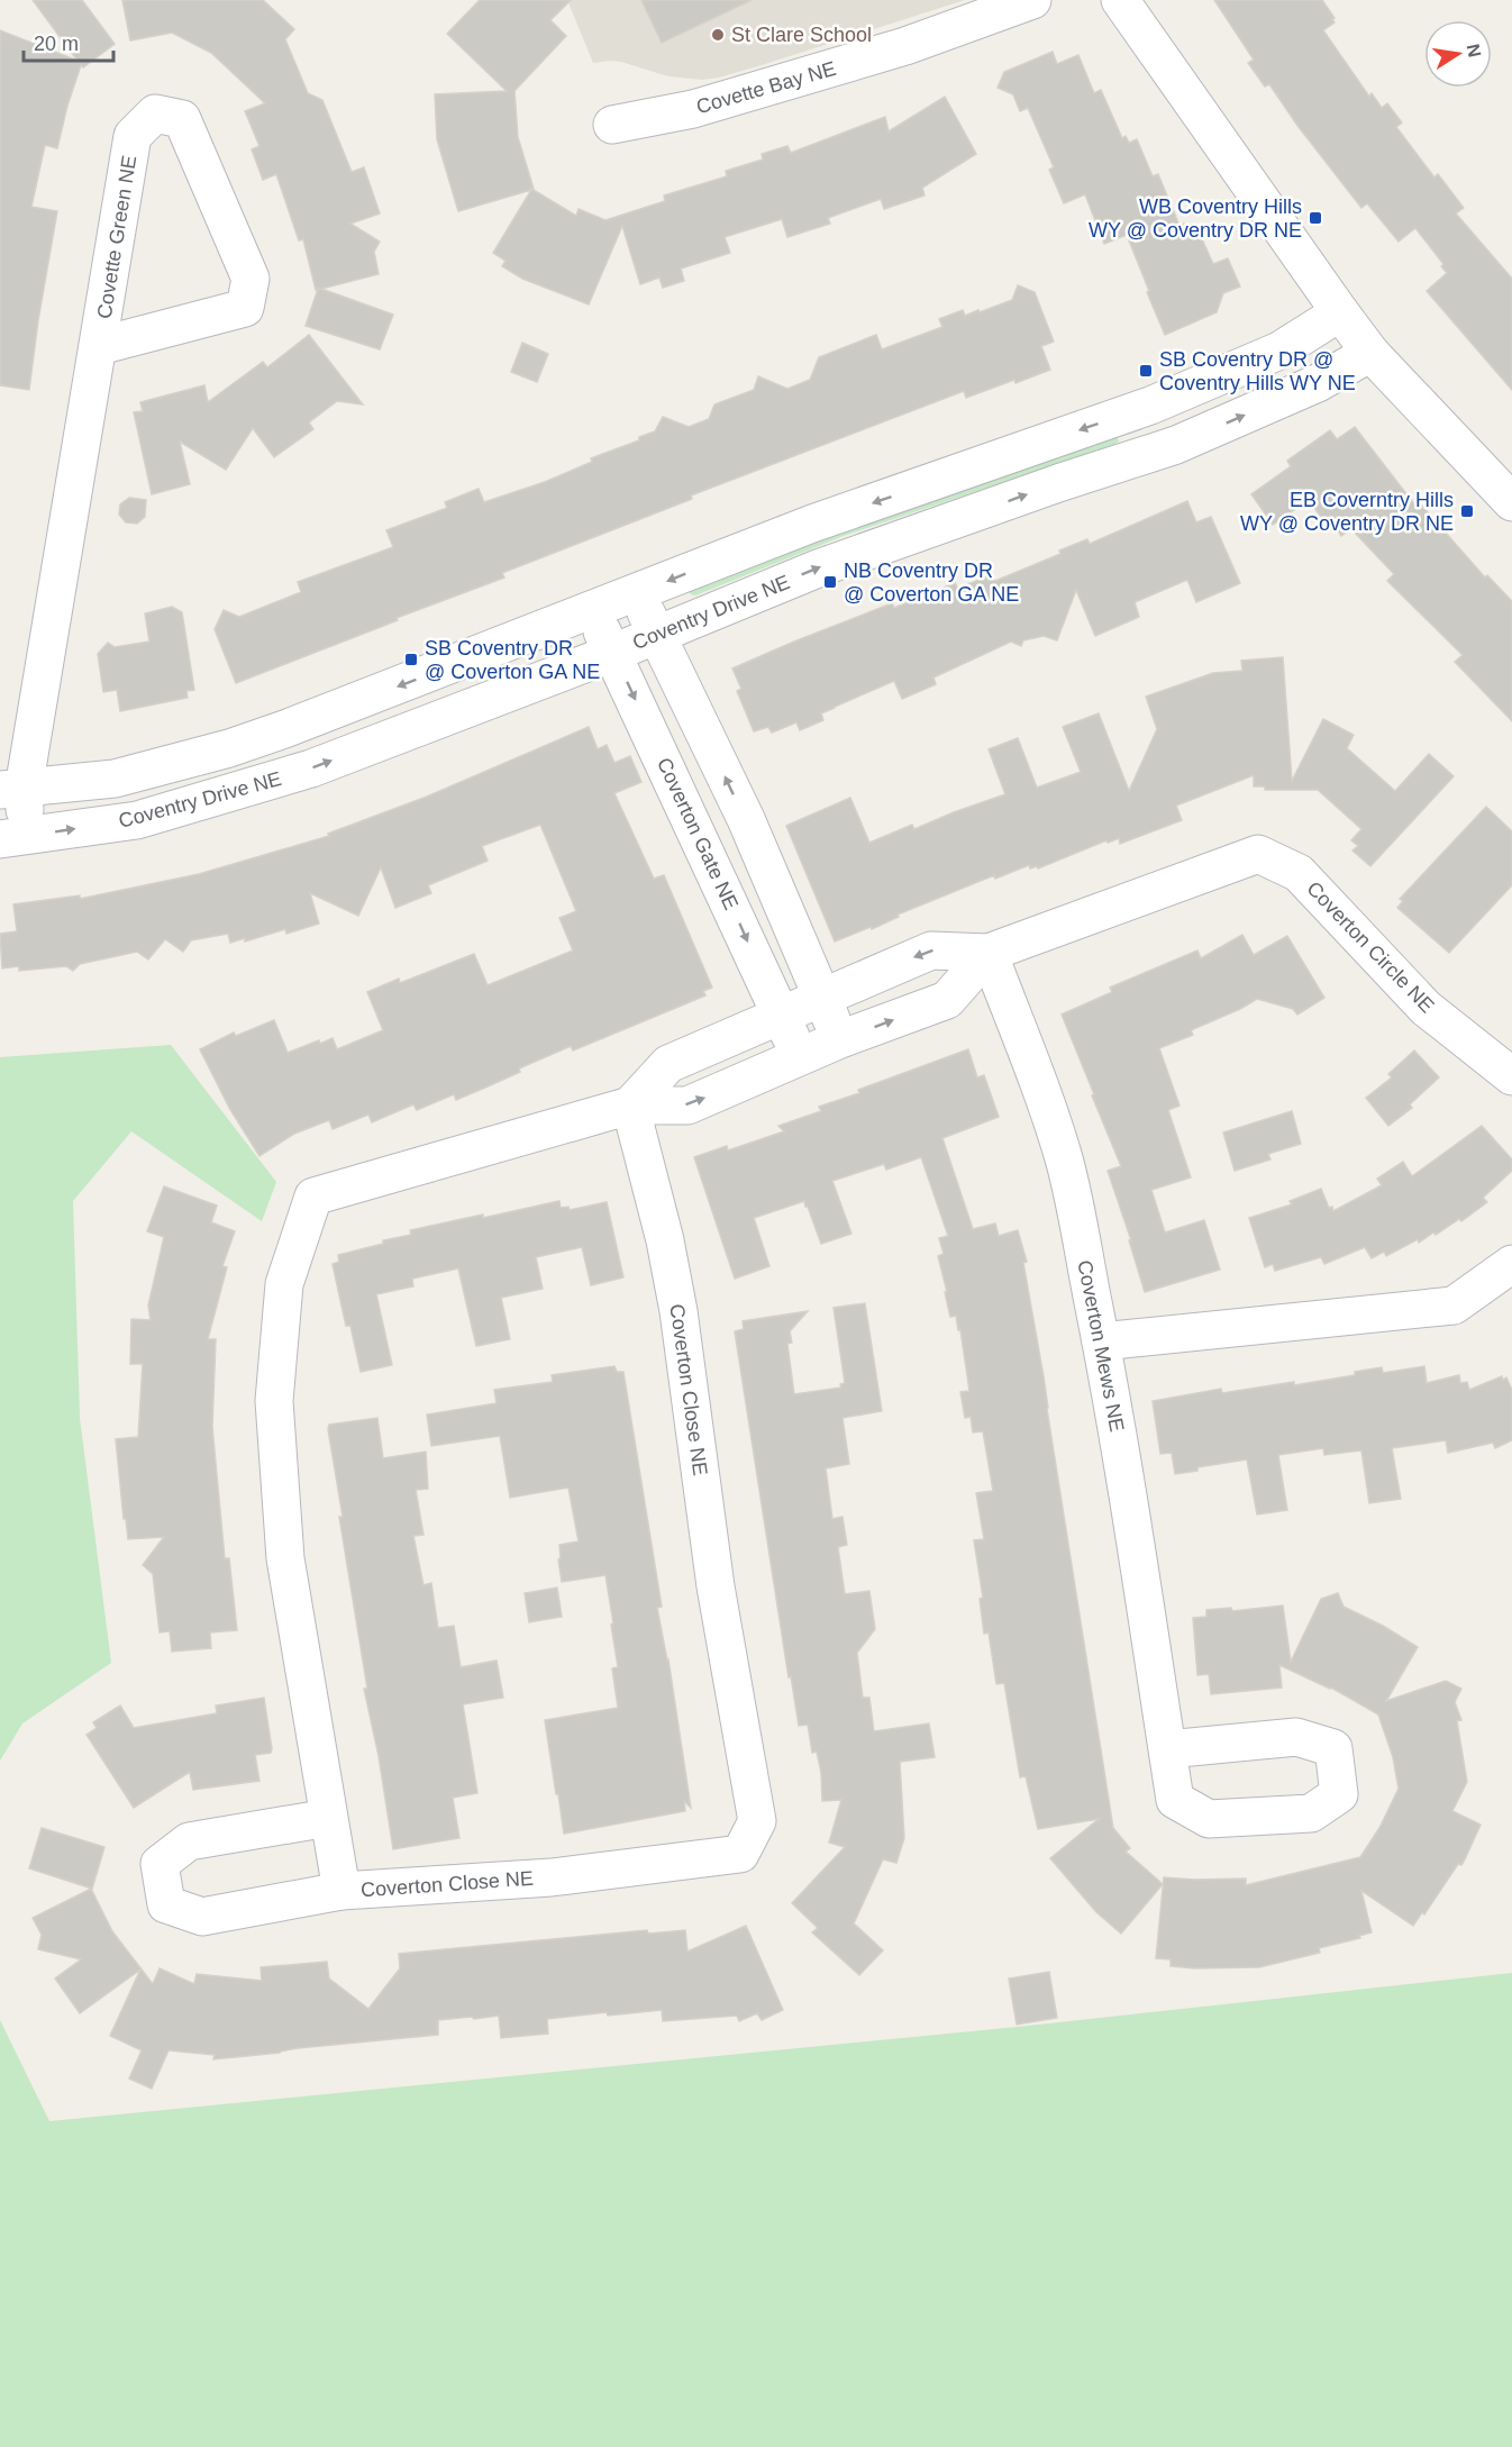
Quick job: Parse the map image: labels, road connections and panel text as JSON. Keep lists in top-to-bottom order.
{
  "streets": {
    "street": [
      "Covette Bay NE",
      "Covette Green NE",
      "Coventry Drive NE",
      "Coverton Gate NE",
      "Coverton Circle NE",
      "Coverton Mews NE",
      "Coverton Close NE"
    ]
  },
  "crossings": [
    ["Covette Green NE", "Coventry Drive NE"],
    ["Coventry Drive NE", "Coverton Gate NE"],
    ["Coverton Gate NE", "Coverton Circle NE"],
    ["Coverton Gate NE", "Coverton Close NE"],
    ["Coverton Circle NE", "Coverton Mews NE"],
    ["Coverton Circle NE", "Coverton Close NE"]
  ],
  "places": {
    "other": ["St Clare School"],
    "transit": [
      "WB Coventry Hills WY @ Coventry DR NE",
      "SB Coventry DR @ Coventry Hills WY NE",
      "EB Coverntry Hills WY @ Coventry DR NE",
      "NB Coventry DR @ Coverton GA NE",
      "SB Coventry DR @ Coverton GA NE"
    ]
  },
  "scale_bar": "20 m",
  "north": "right"
}
